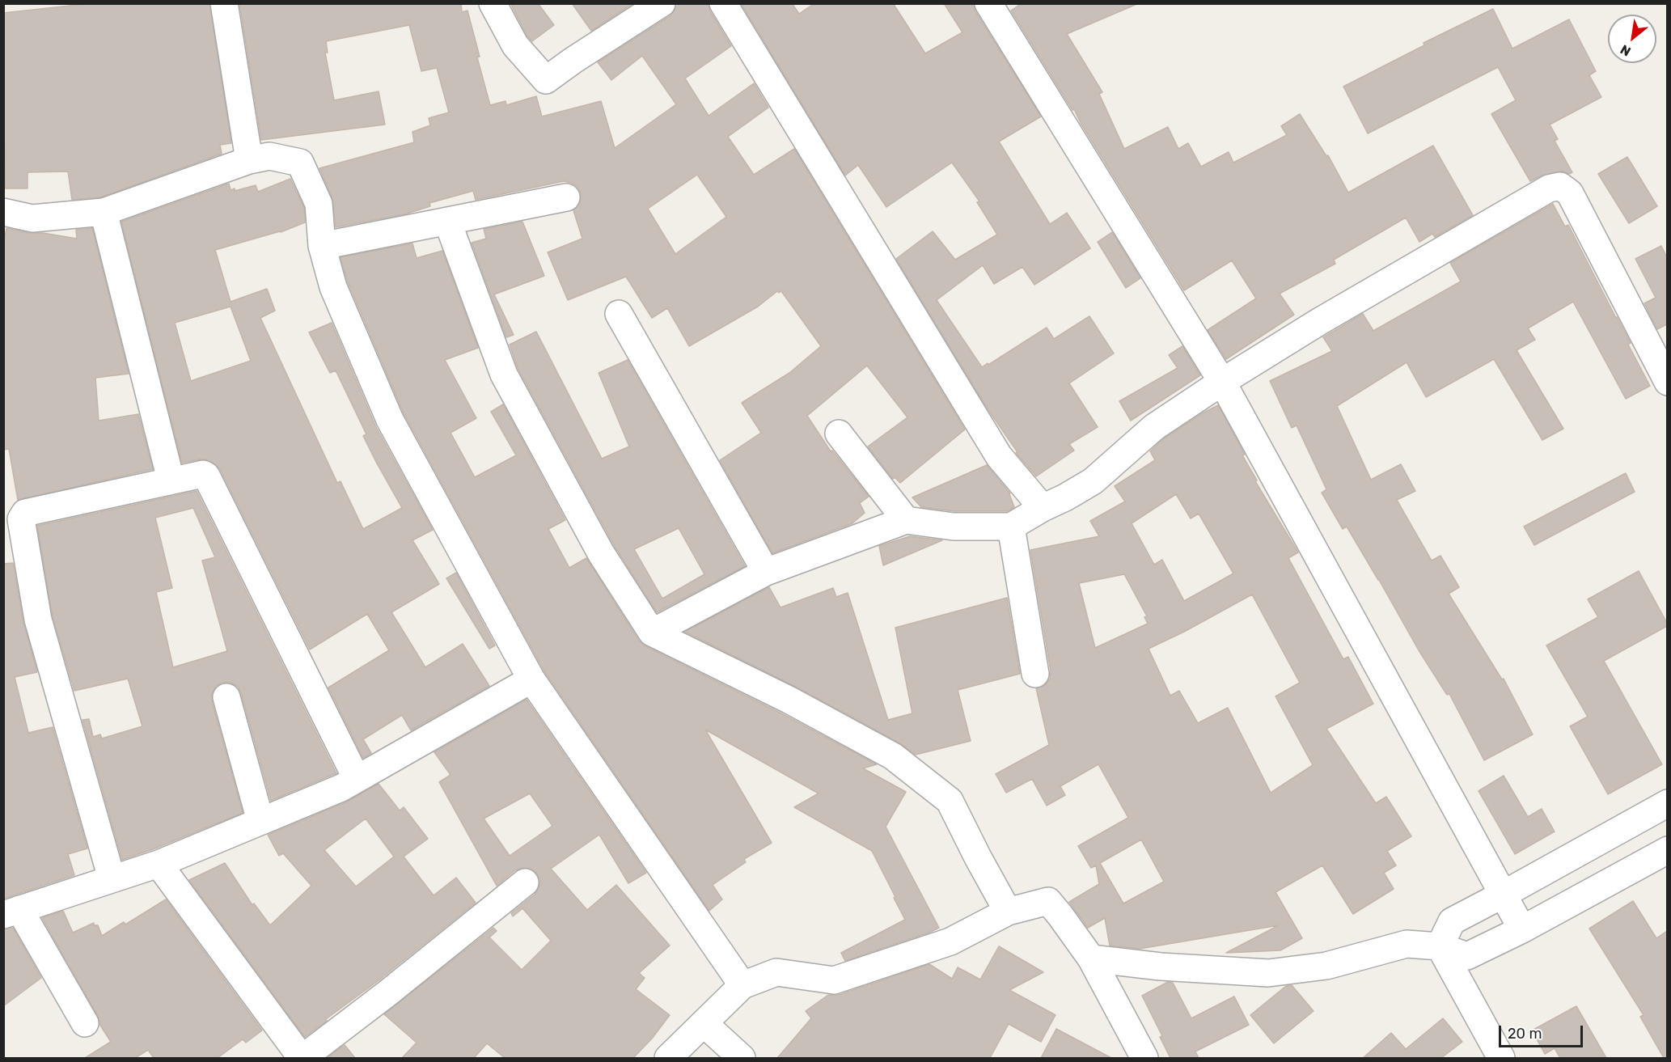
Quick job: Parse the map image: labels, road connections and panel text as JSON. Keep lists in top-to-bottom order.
{
  "scale_bar": "20 m",
  "north": "bottom left"
}
